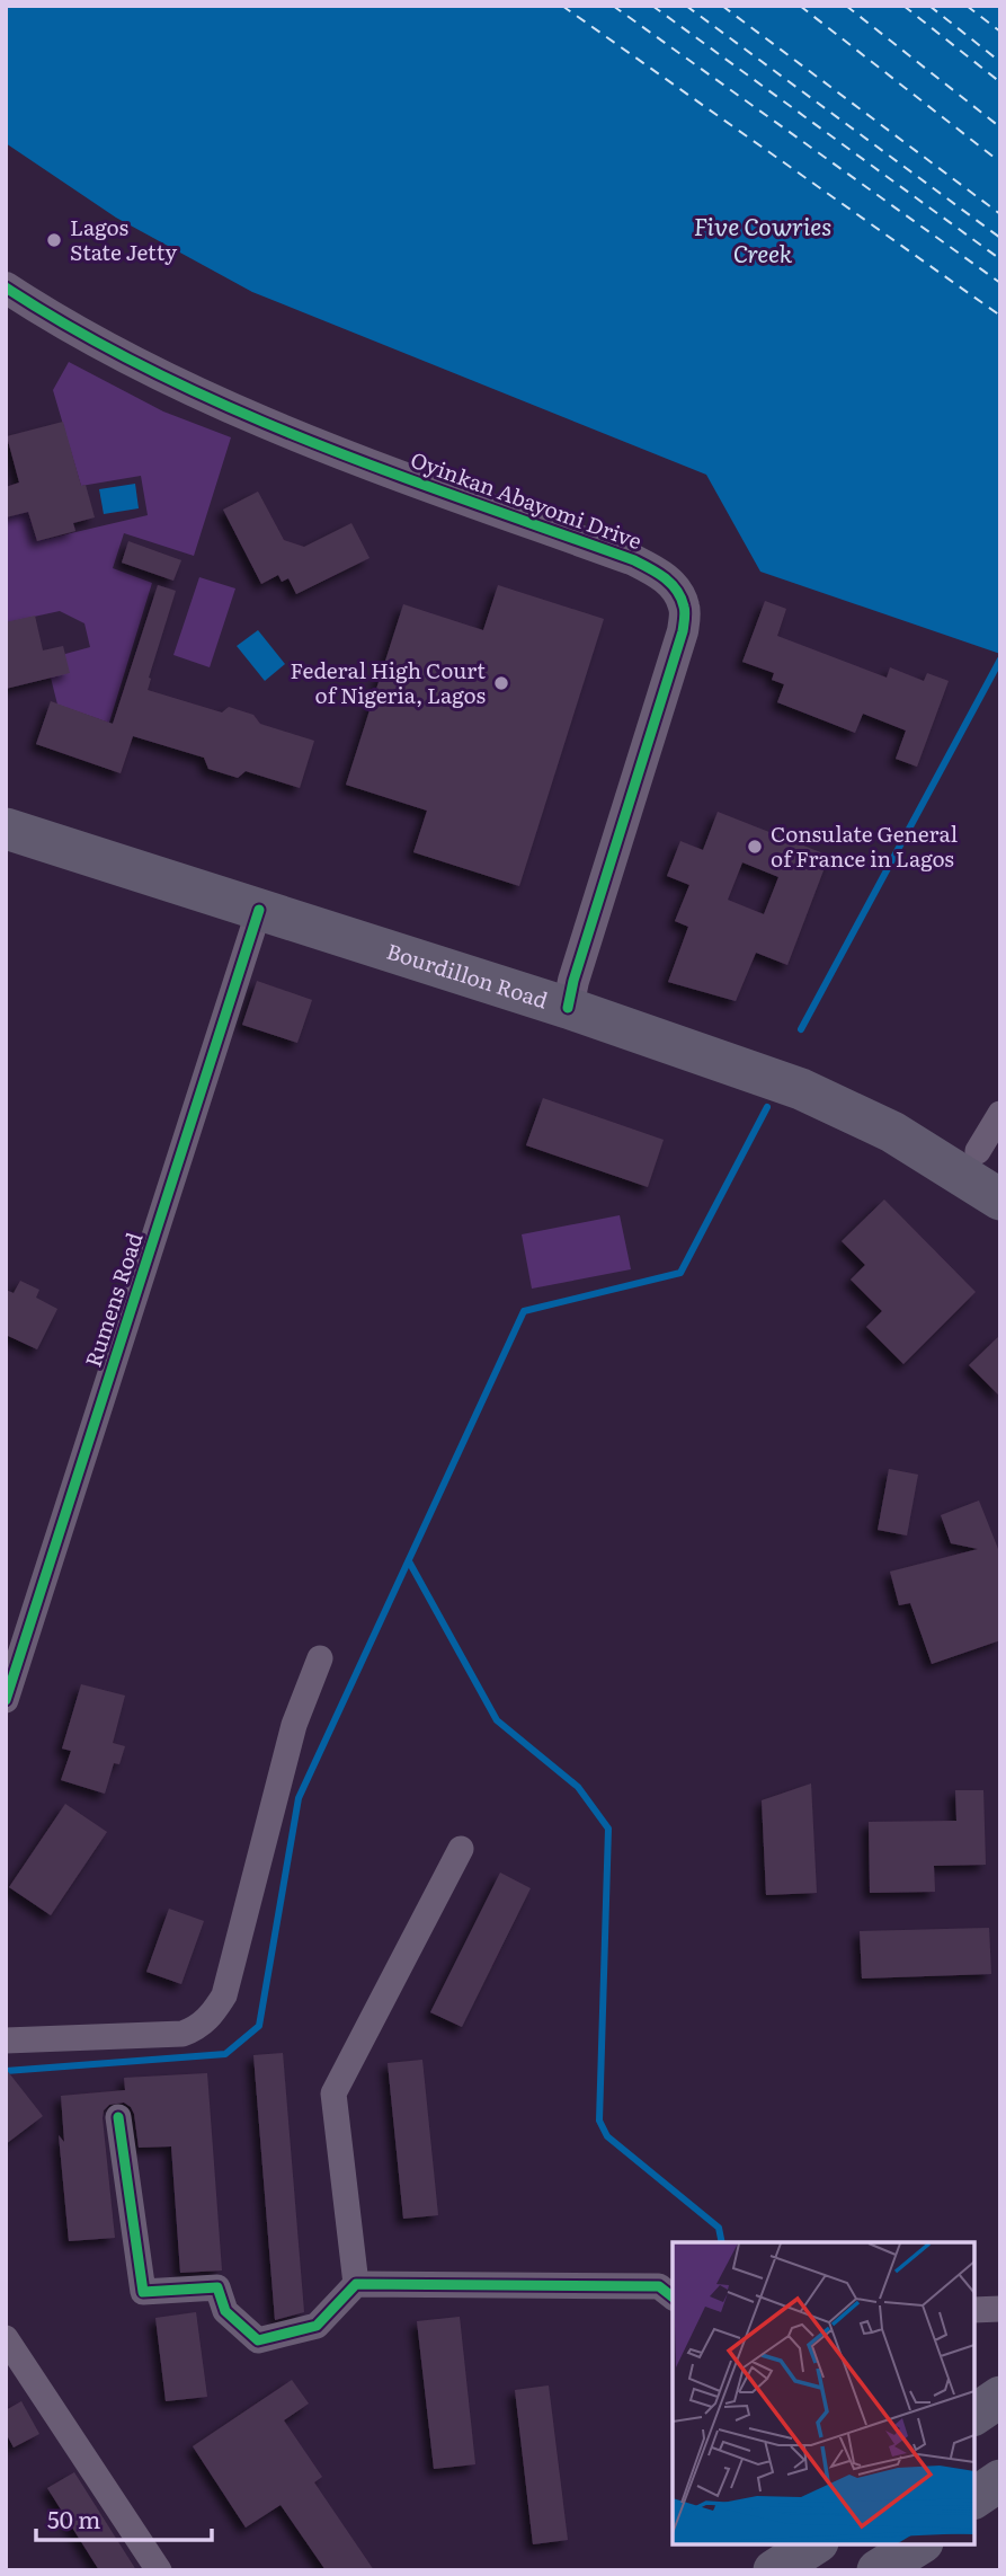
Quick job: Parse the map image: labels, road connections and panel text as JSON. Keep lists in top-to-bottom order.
{
  "streets": {
    "main road": ["Bourdillon Road"],
    "street": ["Oyinkan Abayomi Drive", "Rumens Road"]
  },
  "crossings": [
    ["Oyinkan Abayomi Drive", "Bourdillon Road"],
    ["Bourdillon Road", "Rumens Road"]
  ],
  "water": ["Five Cowries Creek"],
  "places": ["Lagos State Jetty", "Federal High Court of Nigeria, Lagos", "Consulate General of France in Lagos"],
  "scale_bar": "50 m"
}
